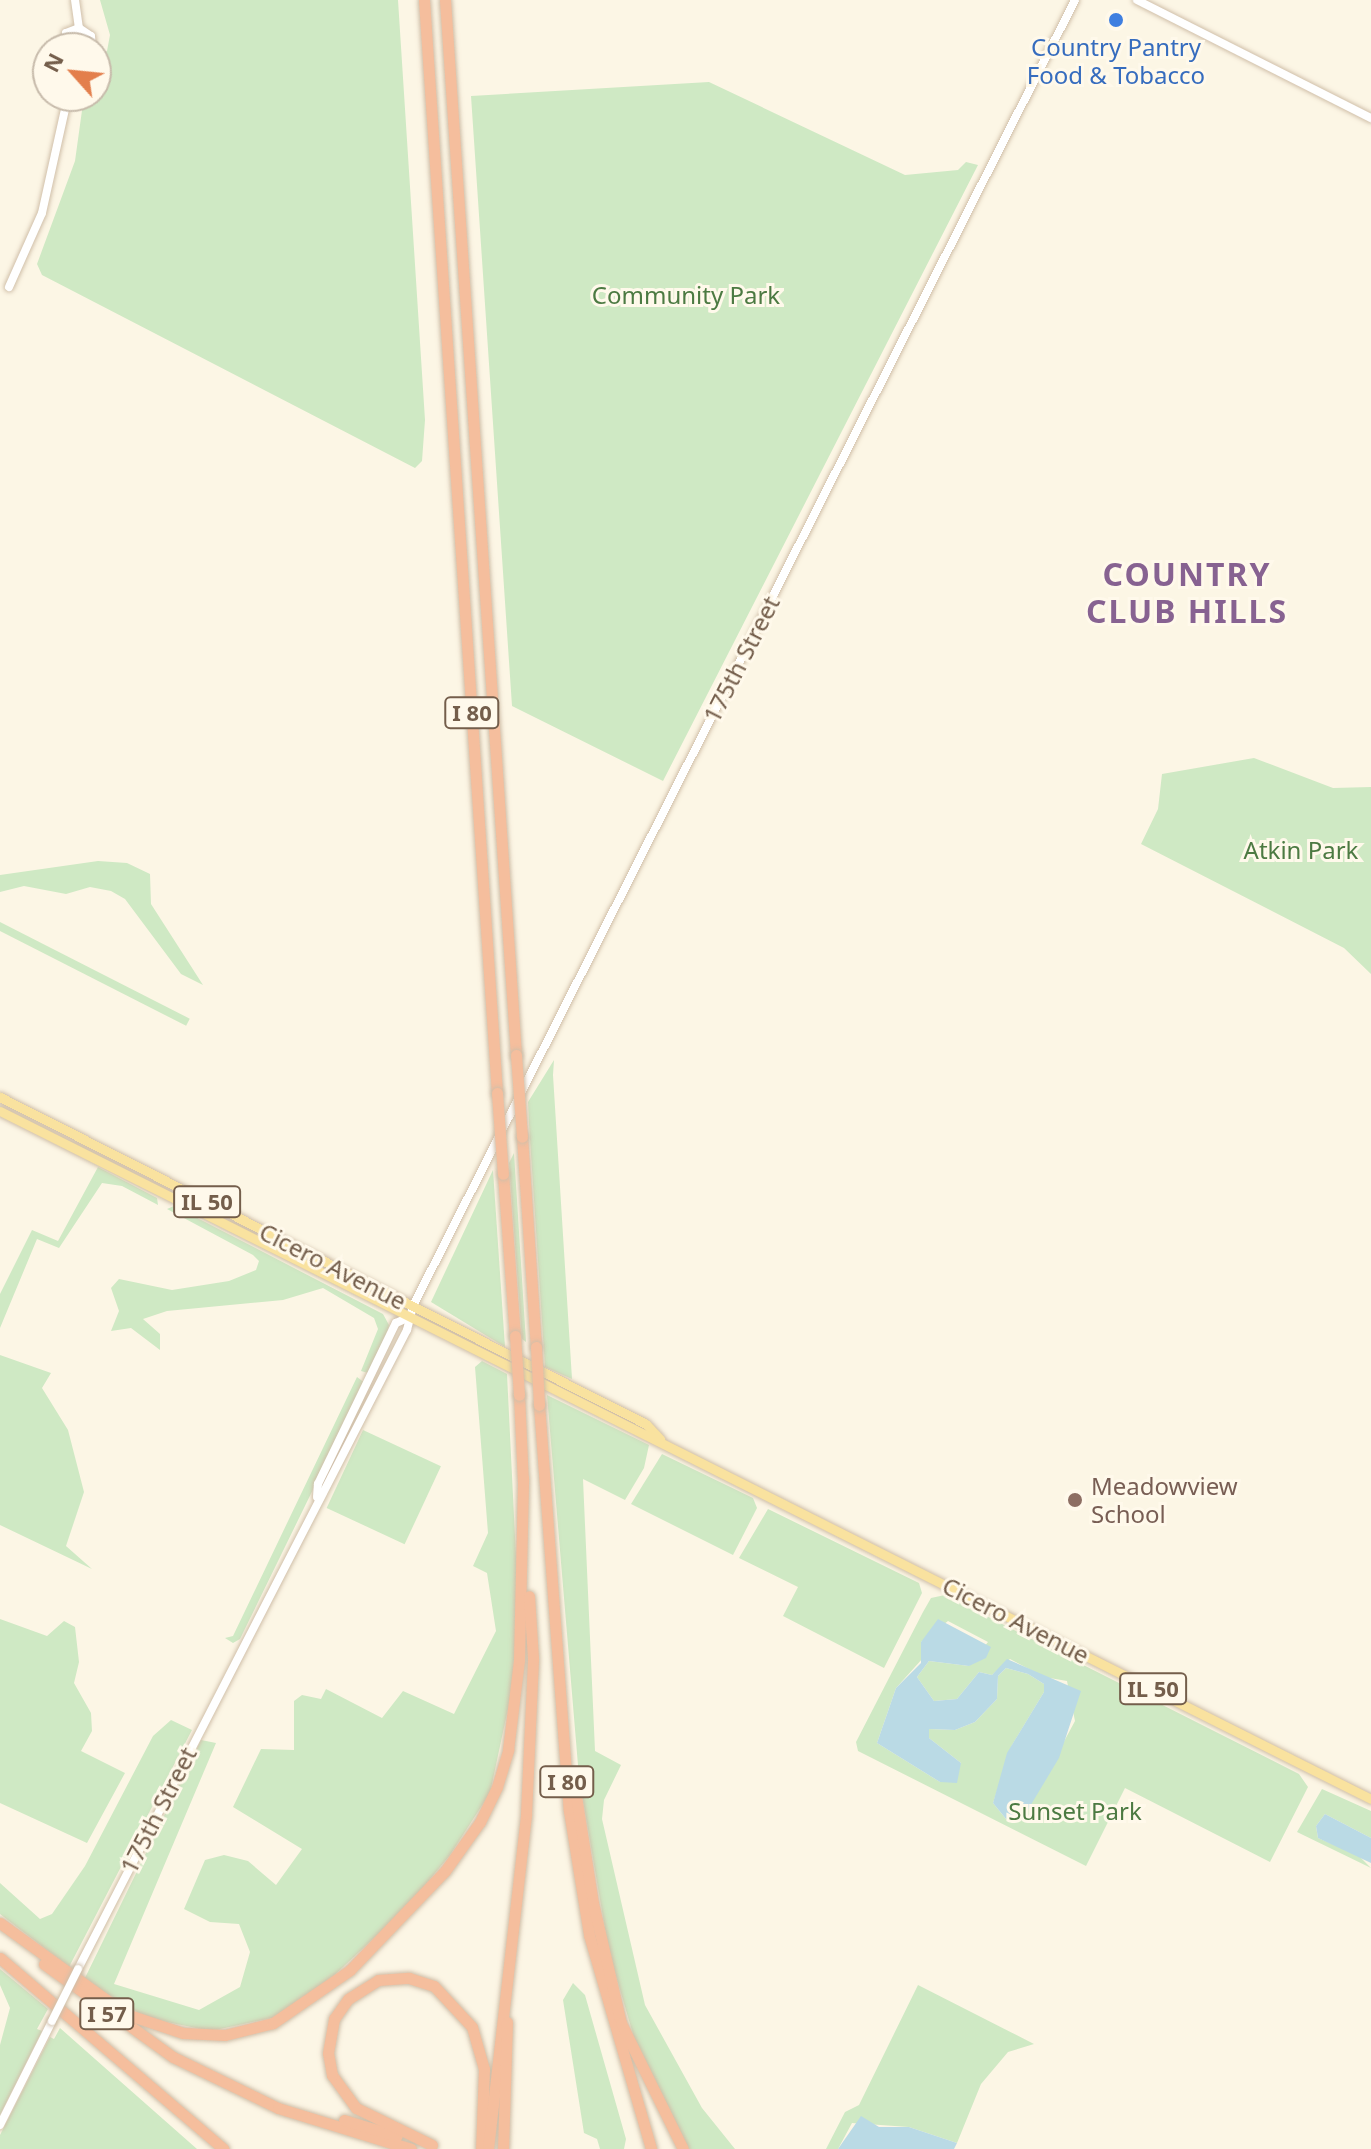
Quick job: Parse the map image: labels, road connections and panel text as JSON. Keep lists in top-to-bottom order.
{
  "streets": {
    "highway": ["I 80", "I 57"],
    "main road": ["175th Street", "IL 50", "Cicero Avenue"]
  },
  "crossings": [
    ["175th Street", "Cicero Avenue"]
  ],
  "districts": ["COUNTRY CLUB HILLS"],
  "parks": ["Community Park", "Atkin Park", "Sunset Park"],
  "places": ["Country Pantry Food & Tobacco", "Meadowview School"],
  "north": "top left"
}
